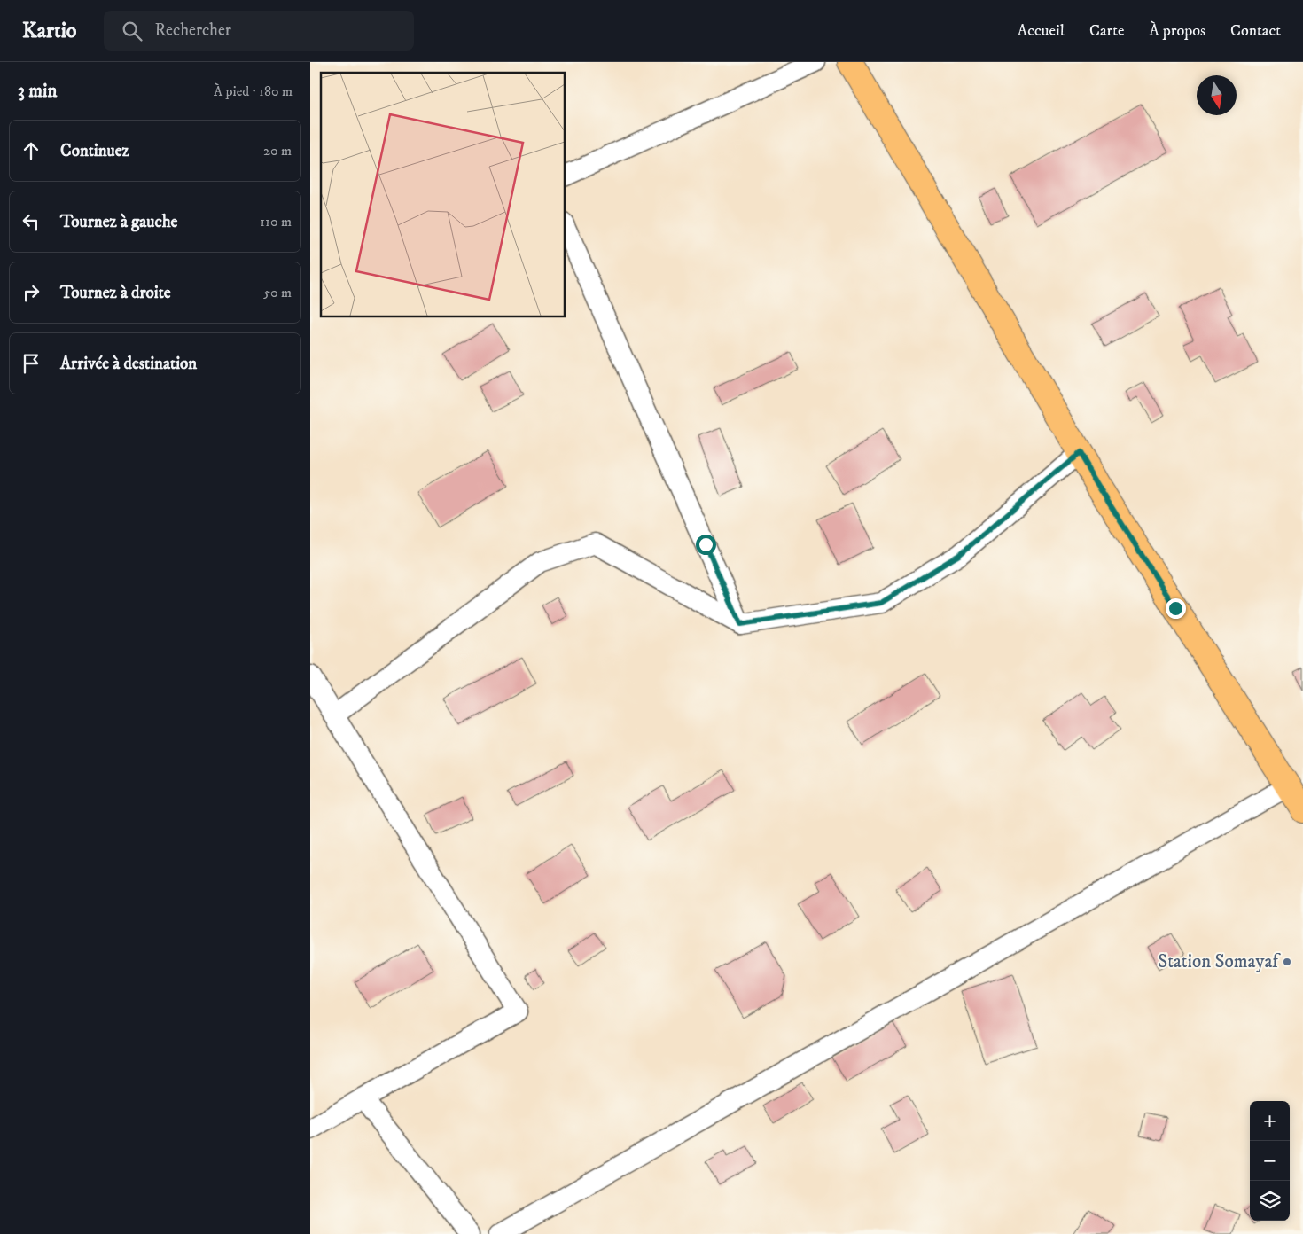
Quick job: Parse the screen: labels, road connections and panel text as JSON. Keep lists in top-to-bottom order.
{
  "places": ["Station Somayaf"],
  "north": "bottom",
  "page": {
    "header": "Kartio",
    "search": "Rechercher",
    "nav": [
      "Accueil",
      "Carte",
      "À propos",
      "Contact"
    ],
    "heading": ["3 min", "À pied · 180 m"],
    "list": [
      ["Continuez", "20 m"],
      ["Tournez à gauche", "110 m"],
      ["Tournez à droite", "50 m"],
      "Arrivée à destination"
    ],
    "map_buttons": ["+", "−"]
  }
}
